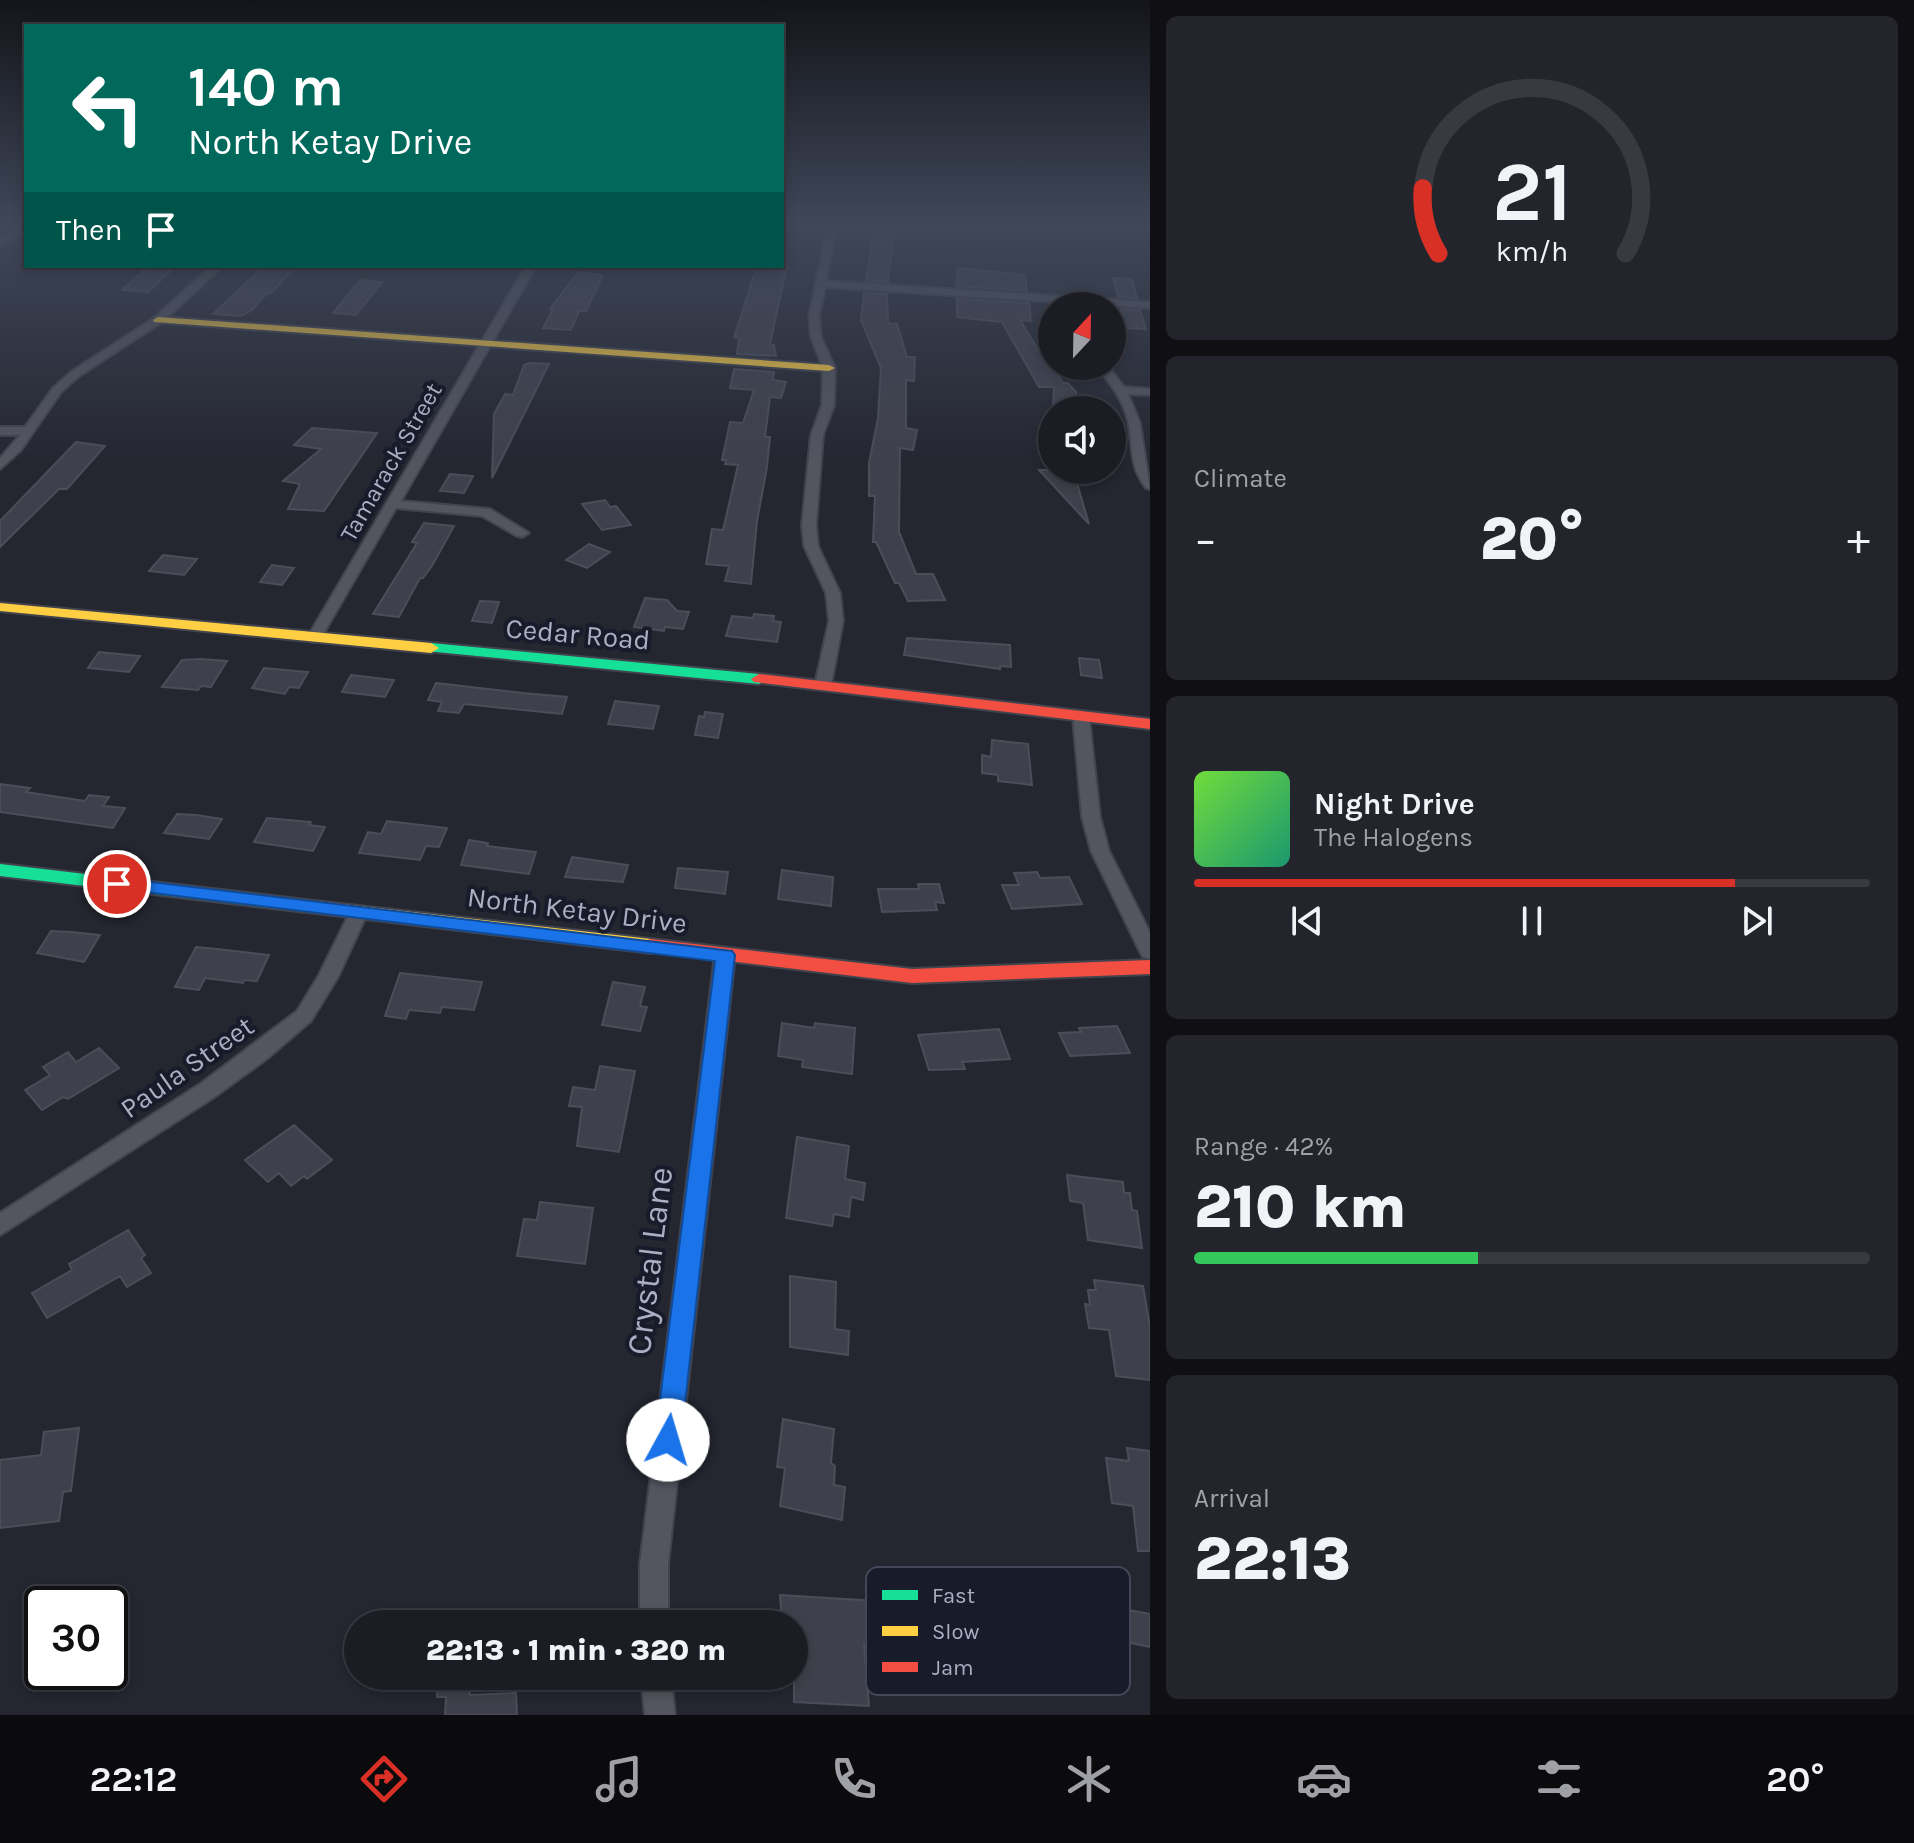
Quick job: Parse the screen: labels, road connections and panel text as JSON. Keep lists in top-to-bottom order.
{
  "streets": {
    "street": [
      "Tamarack Street",
      "Cedar Road",
      "North Ketay Drive",
      "Paula Street",
      "Crystal Lane"
    ]
  },
  "crossings": [
    ["Tamarack Street", "Cedar Road"],
    ["North Ketay Drive", "Paula Street"],
    ["North Ketay Drive", "Crystal Lane"]
  ],
  "legend": ["Fast", "Slow", "Jam"],
  "north": "top",
  "page": {
    "turn": ["140 m", "North Ketay Drive"],
    "then": "Then",
    "tile": [
      "Climate",
      ["Range · 42%", "210 km"],
      ["Arrival", "22:13"]
    ],
    "heat": ["−", "20°", "+"],
    "song": ["Night Drive", "The Halogens"],
    "limit": "30",
    "trip": "22:13 · 1 min · 320 m",
    "tabs": ["22:12", "20°"],
    "gauge": ["21", "km/h"]
  }
}
